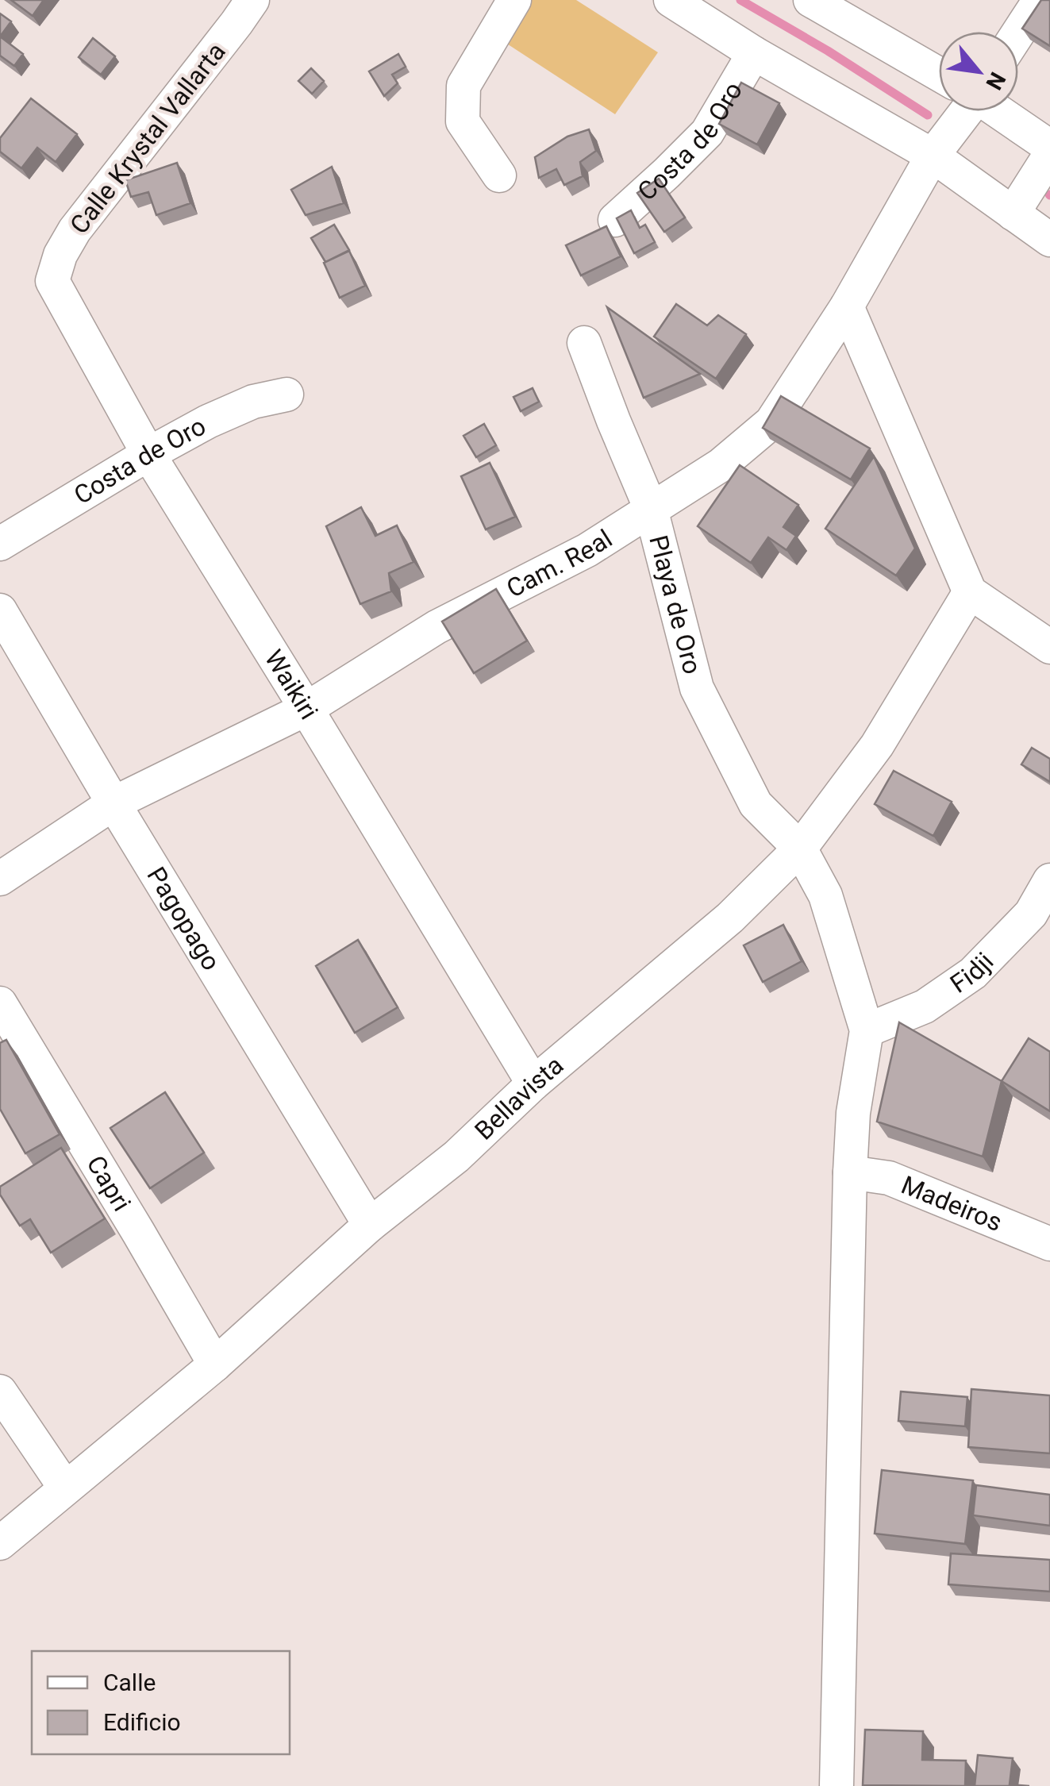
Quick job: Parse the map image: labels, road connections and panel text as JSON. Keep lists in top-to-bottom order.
{
  "streets": {
    "street": [
      "Calle Krystal Vallarta",
      "Costa de Oro",
      "Cam. Real",
      "Playa de Oro",
      "Waikiri",
      "Pagopago",
      "Fidji",
      "Bellavista",
      "Capri",
      "Madeiros"
    ]
  },
  "crossings": [
    ["Calle Krystal Vallarta", "Waikiri"],
    ["Costa de Oro", "Waikiri"],
    ["Cam. Real", "Playa de Oro"],
    ["Cam. Real", "Waikiri"],
    ["Cam. Real", "Pagopago"],
    ["Playa de Oro", "Fidji"],
    ["Playa de Oro", "Bellavista"],
    ["Waikiri", "Bellavista"],
    ["Pagopago", "Bellavista"],
    ["Bellavista", "Capri"]
  ],
  "legend": ["Calle", "Edificio"],
  "north": "bottom right"
}
